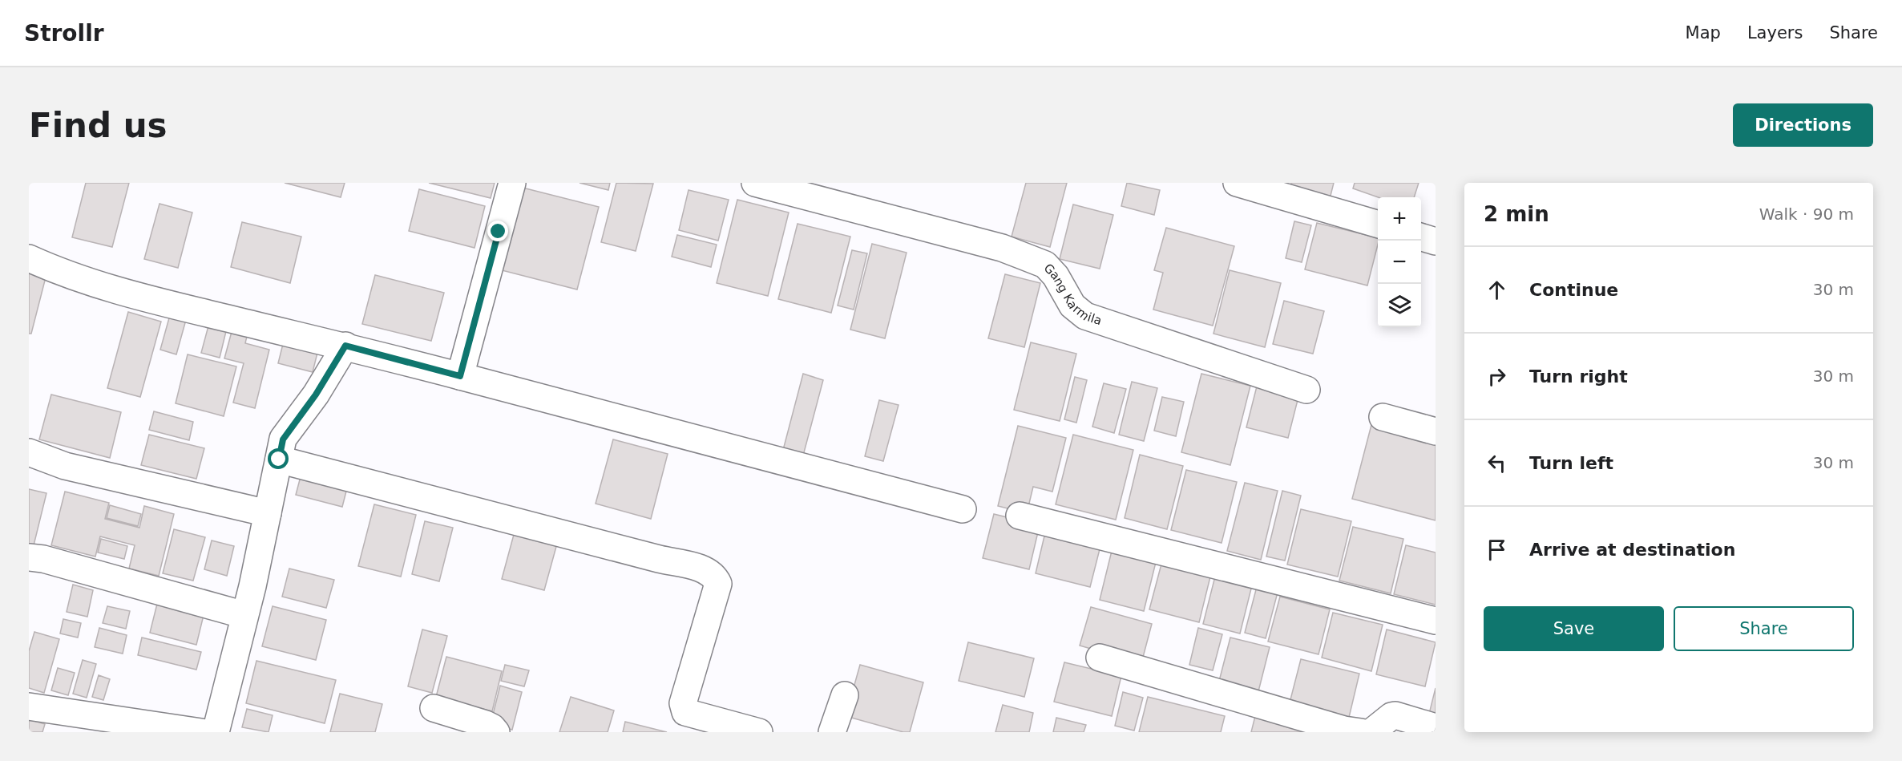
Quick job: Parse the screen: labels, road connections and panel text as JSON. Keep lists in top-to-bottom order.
{
  "streets": {
    "street": ["Gang Karmila"]
  },
  "page": {
    "header": "Strollr",
    "nav": ["Map", "Layers", "Share"],
    "buttons": [
      "Directions",
      ["Save", "Share"]
    ],
    "title": "Find us",
    "heading": ["2 min", "Walk · 90 m"],
    "map_buttons": ["+", "−"],
    "list": [
      ["Continue", "30 m"],
      ["Turn right", "30 m"],
      ["Turn left", "30 m"],
      "Arrive at destination"
    ]
  }
}
